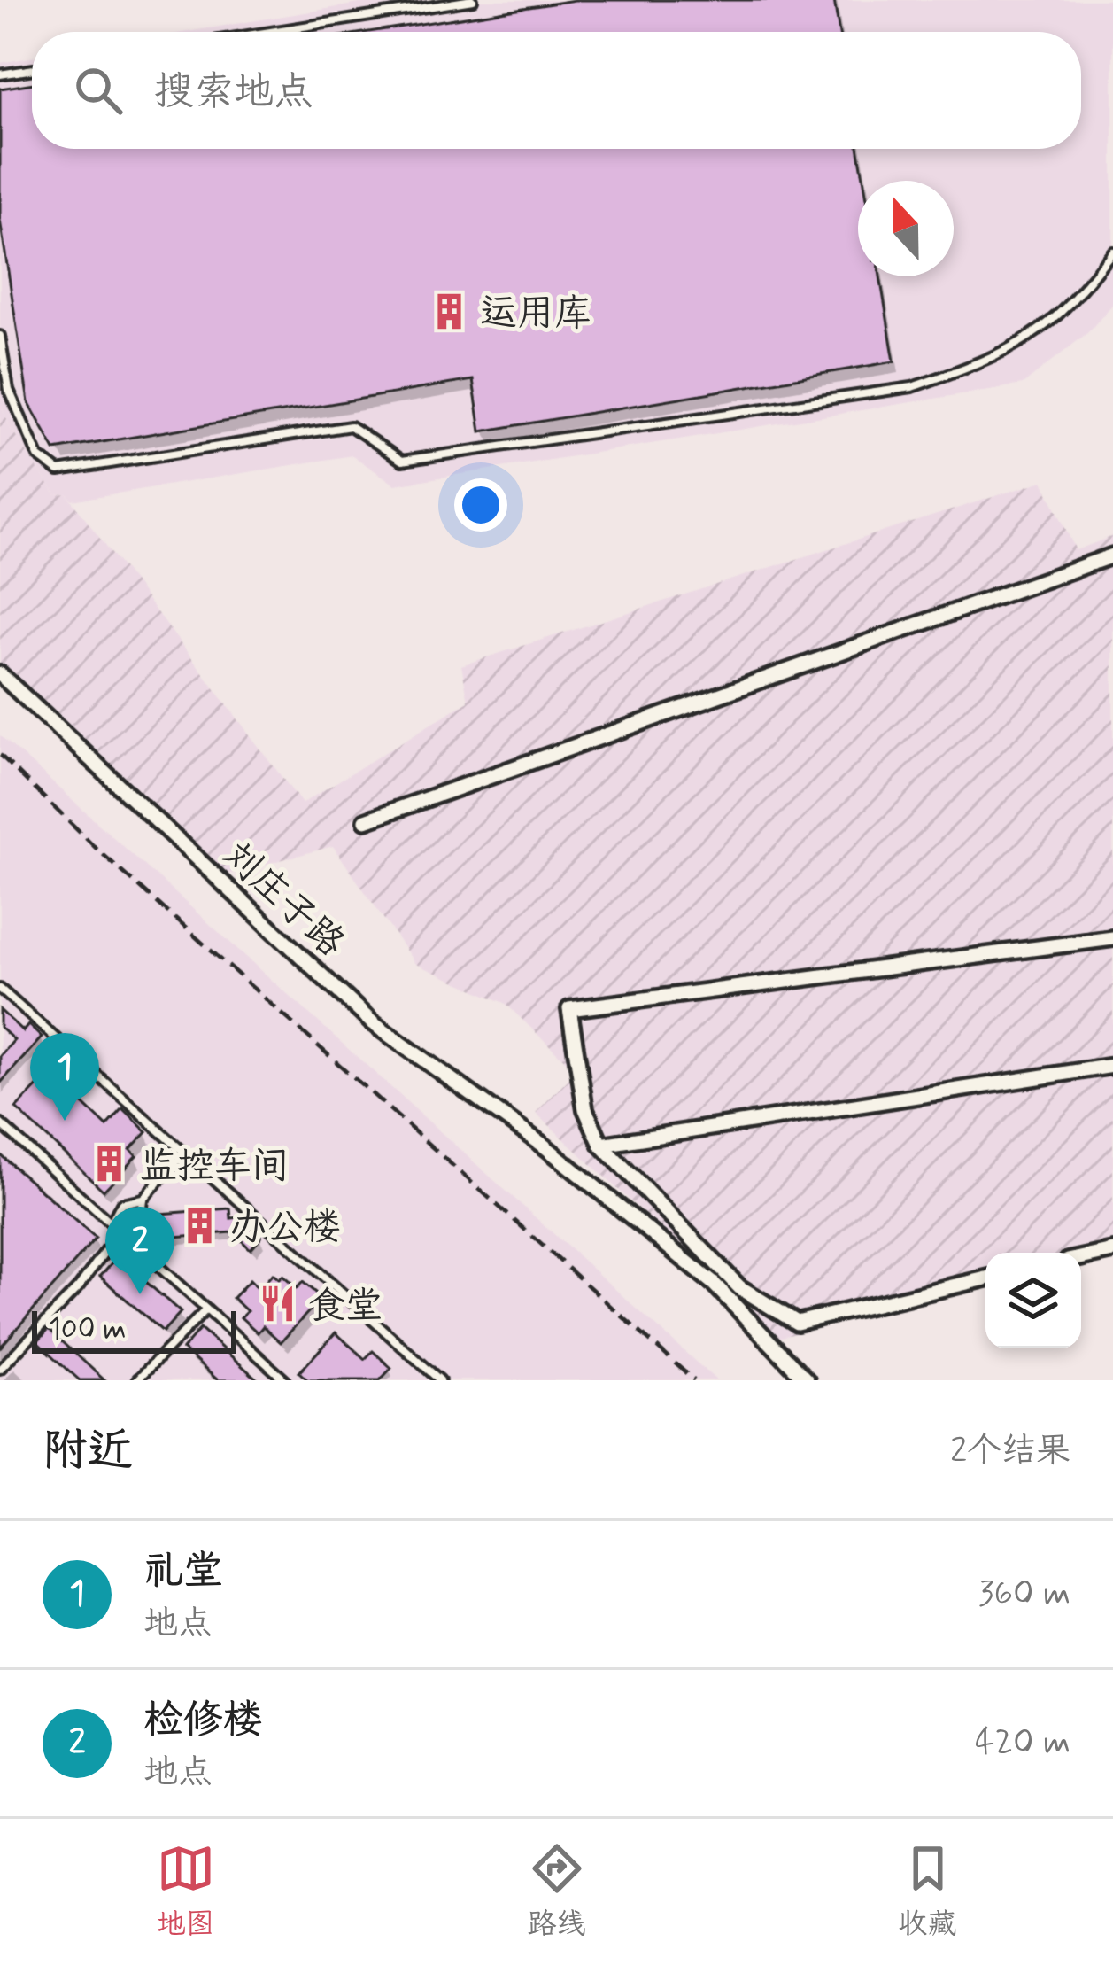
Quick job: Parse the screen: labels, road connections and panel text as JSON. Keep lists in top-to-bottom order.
{
  "streets": {
    "street": ["刘庄子路"]
  },
  "places": {
    "building": ["运用库", "监控车间", "办公楼"],
    "restaurant": ["食堂"]
  },
  "scale_bar": "100 m",
  "north": "top",
  "page": {
    "search": "搜索地点",
    "pins": ["1", "2"],
    "scale": "100 m",
    "heading": ["附近", "2个结果"],
    "list": [
      {
        "mark": "1",
        "name": "礼堂",
        "note": "地点",
        "value": "360 m"
      },
      {
        "mark": "2",
        "name": "检修楼",
        "note": "地点",
        "value": "420 m"
      }
    ],
    "nav": ["地图", "路线", "收藏"]
  }
}
